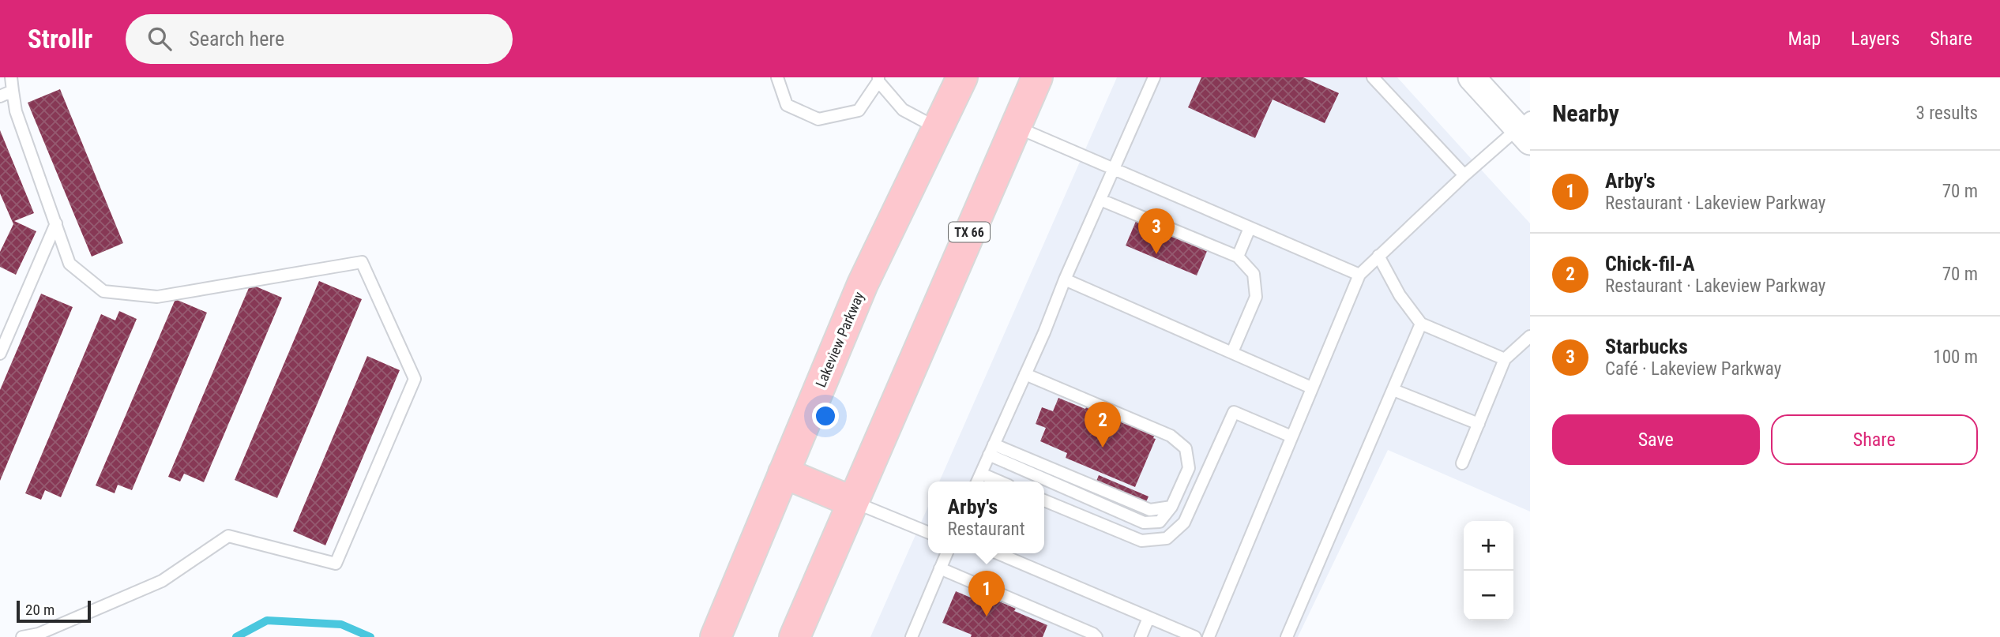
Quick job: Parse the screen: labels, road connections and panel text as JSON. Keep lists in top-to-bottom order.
{
  "streets": {
    "main road": ["TX 66", "Lakeview Parkway"]
  },
  "scale_bar": "20 m",
  "page": {
    "header": "Strollr",
    "search": "Search here",
    "nav": ["Map", "Layers", "Share"],
    "heading": ["Nearby", "3 results"],
    "list": [
      {
        "mark": "1",
        "name": "Arby's",
        "note": "Restaurant · Lakeview Parkway",
        "value": "70 m"
      },
      {
        "mark": "2",
        "name": "Chick-fil-A",
        "note": "Restaurant · Lakeview Parkway",
        "value": "70 m"
      },
      {
        "mark": "3",
        "name": "Starbucks",
        "note": "Café · Lakeview Parkway",
        "value": "100 m"
      }
    ],
    "pins": ["3", "2", "1"],
    "buttons": ["Save", "Share"],
    "popup": ["Arby's", "Restaurant"],
    "map_buttons": ["+", "−"],
    "scale": "20 m"
  }
}
